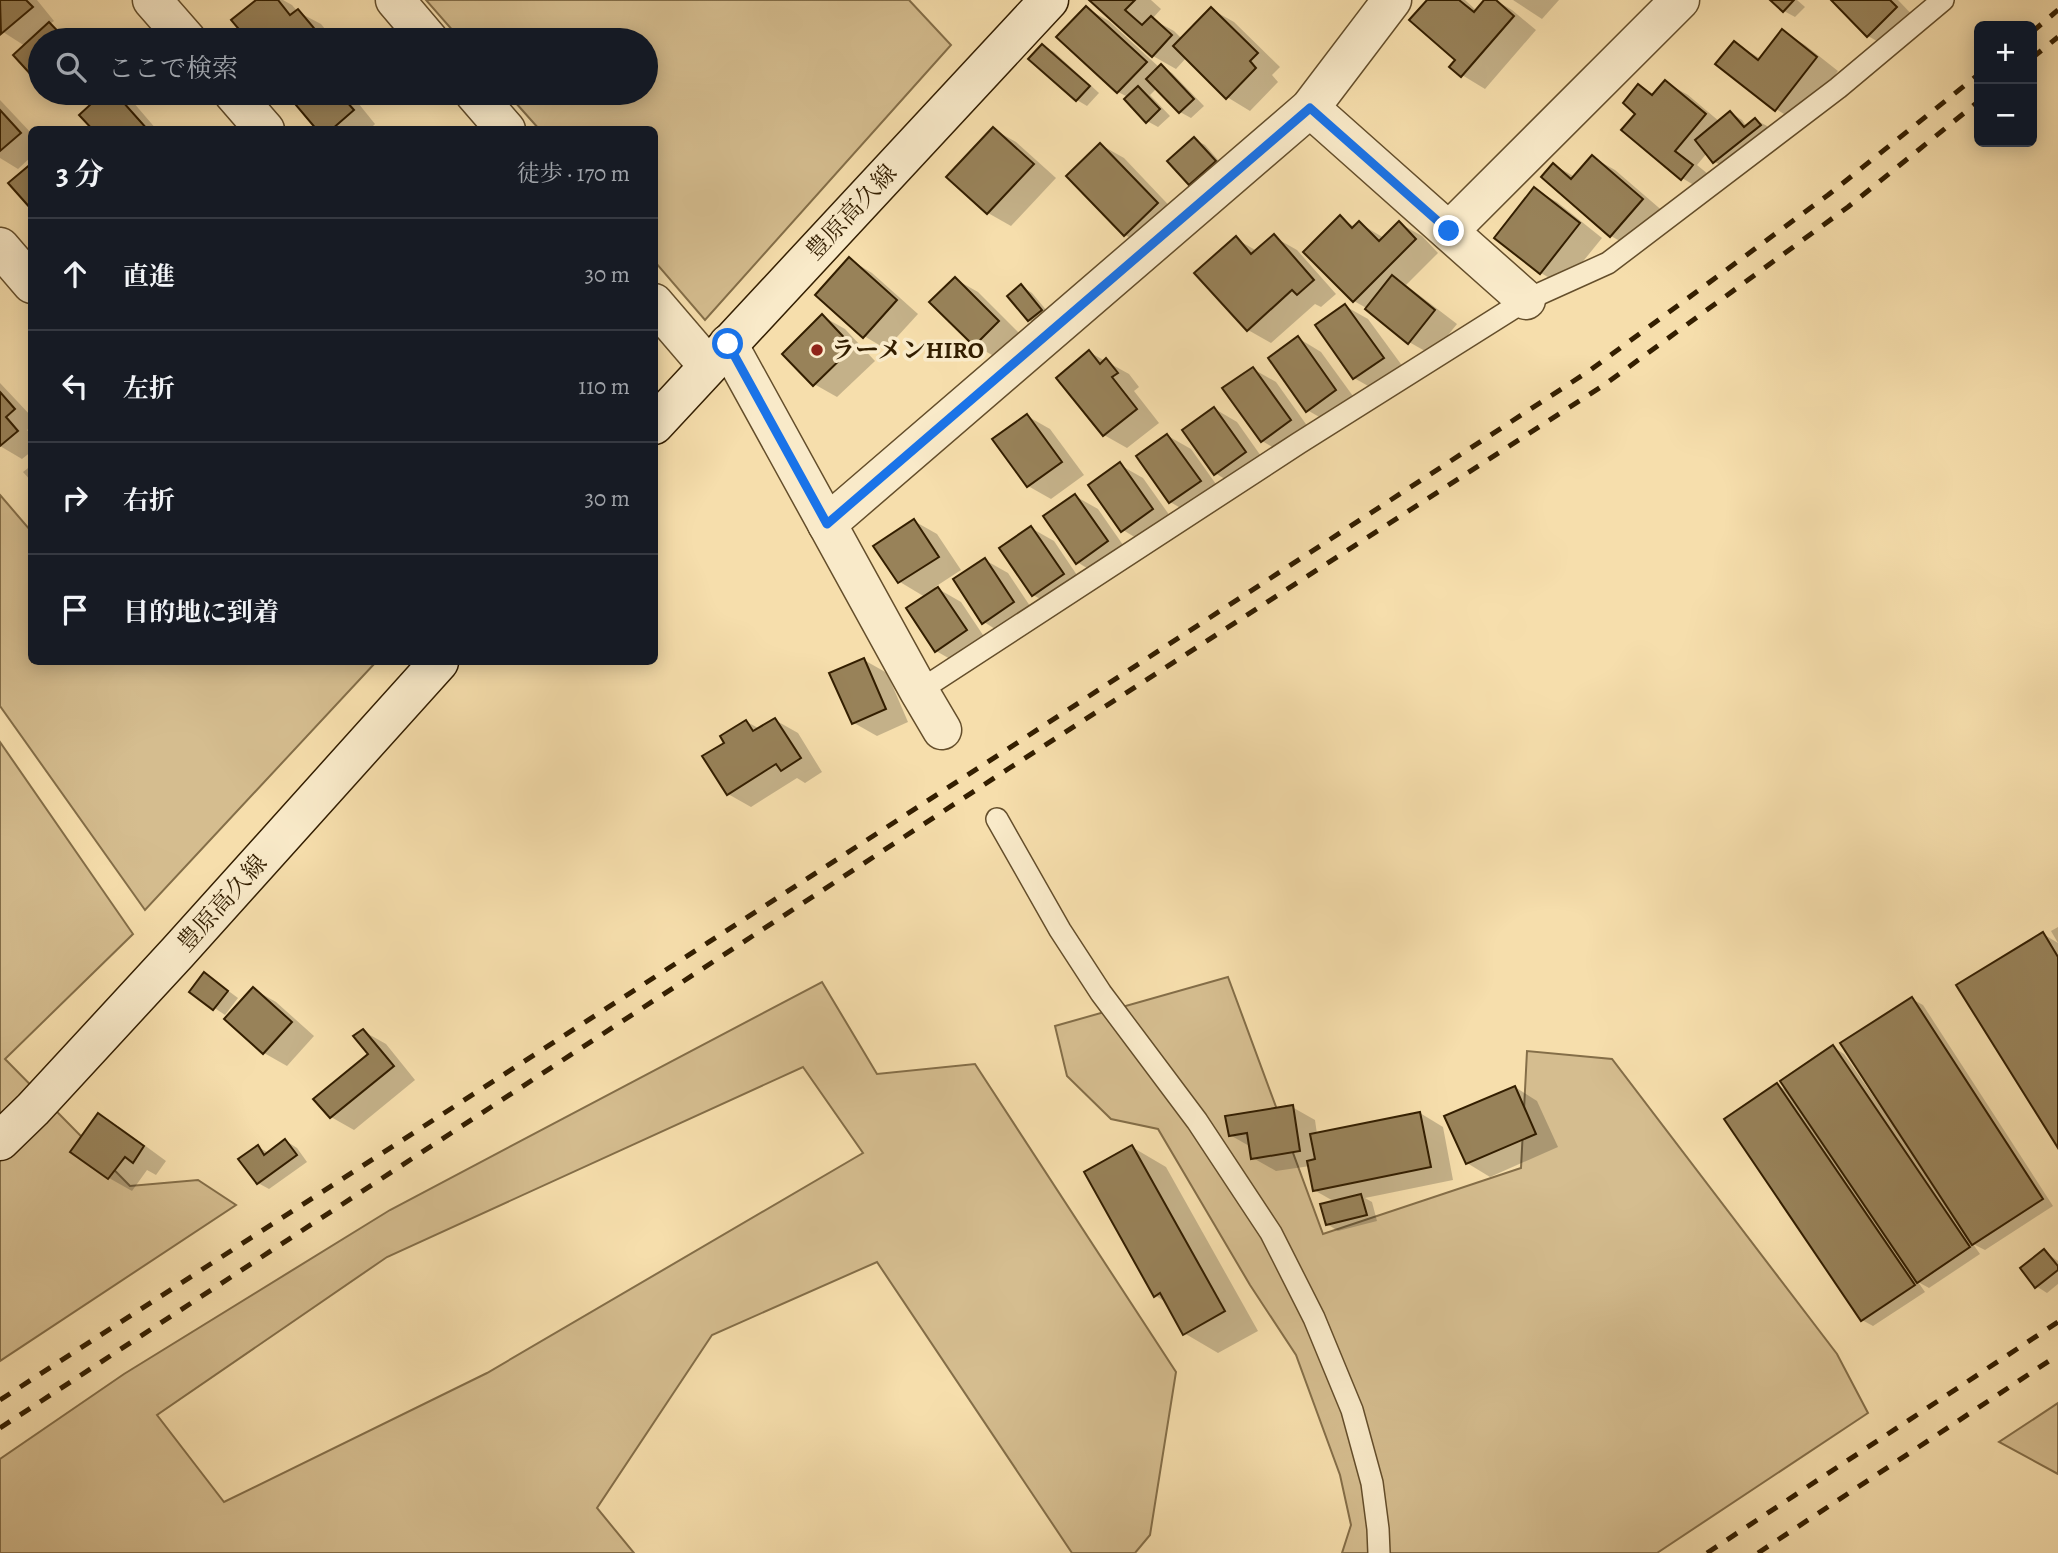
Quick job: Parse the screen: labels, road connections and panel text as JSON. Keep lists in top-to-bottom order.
{
  "streets": {
    "street": ["豊原高久線"]
  },
  "places": ["ラーメンHIRO"],
  "page": {
    "map_buttons": ["+", "−"],
    "search": "ここで検索",
    "heading": ["3 分", "徒歩 · 170 m"],
    "list": [
      ["直進", "30 m"],
      ["左折", "110 m"],
      ["右折", "30 m"],
      "目的地に到着"
    ]
  }
}
